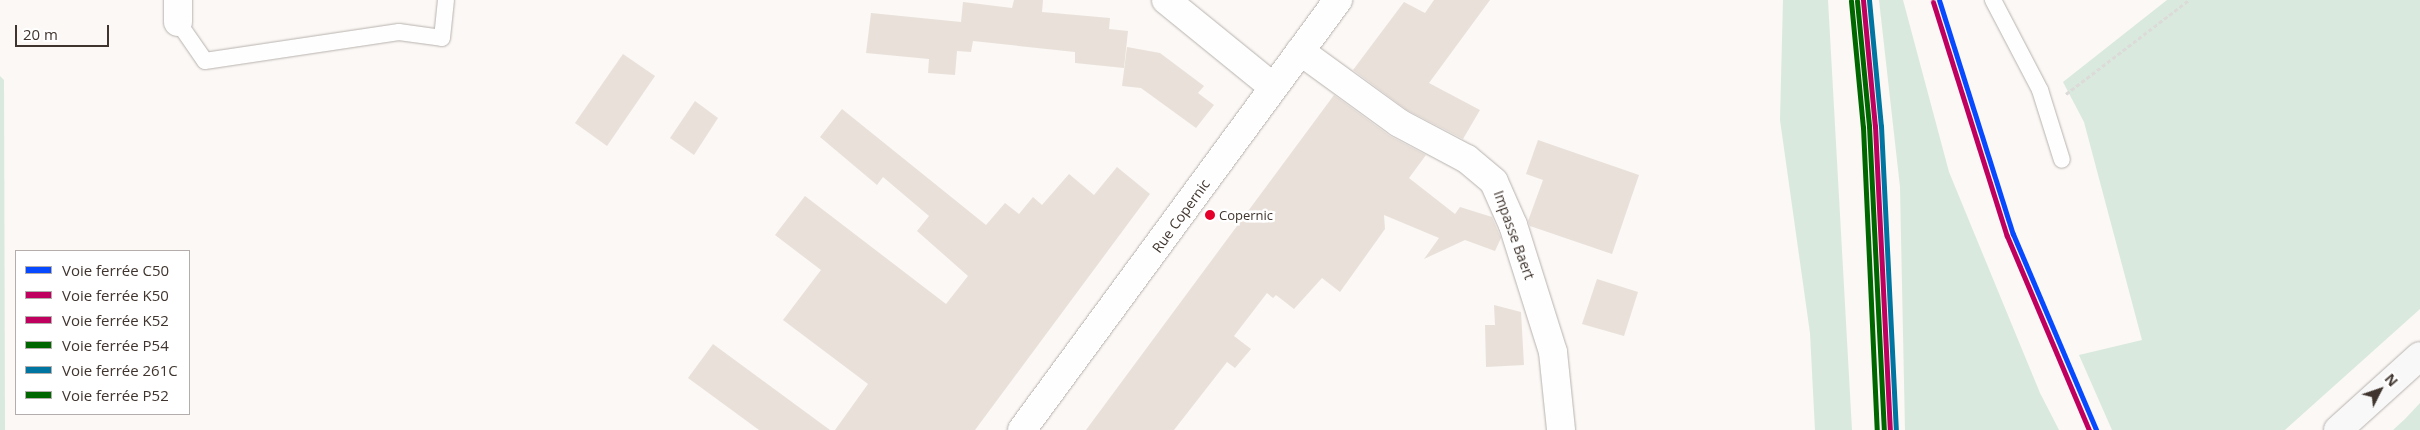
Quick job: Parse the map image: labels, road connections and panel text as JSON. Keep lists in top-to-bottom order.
{
  "streets": {
    "street": ["Rue Copernic", "Impasse Baert"]
  },
  "crossings": [
    ["Rue Copernic", "Impasse Baert"]
  ],
  "places": ["Copernic"],
  "lines": [
    "rail line C50",
    "rail line K52",
    "rail line 261C",
    "rail line P54",
    "rail line P52",
    "rail line K50"
  ],
  "legend": [
    "Voie ferrée C50",
    "Voie ferrée K50",
    "Voie ferrée K52",
    "Voie ferrée P54",
    "Voie ferrée 261C",
    "Voie ferrée P52"
  ],
  "scale_bar": "20 m",
  "north": "top right"
}
